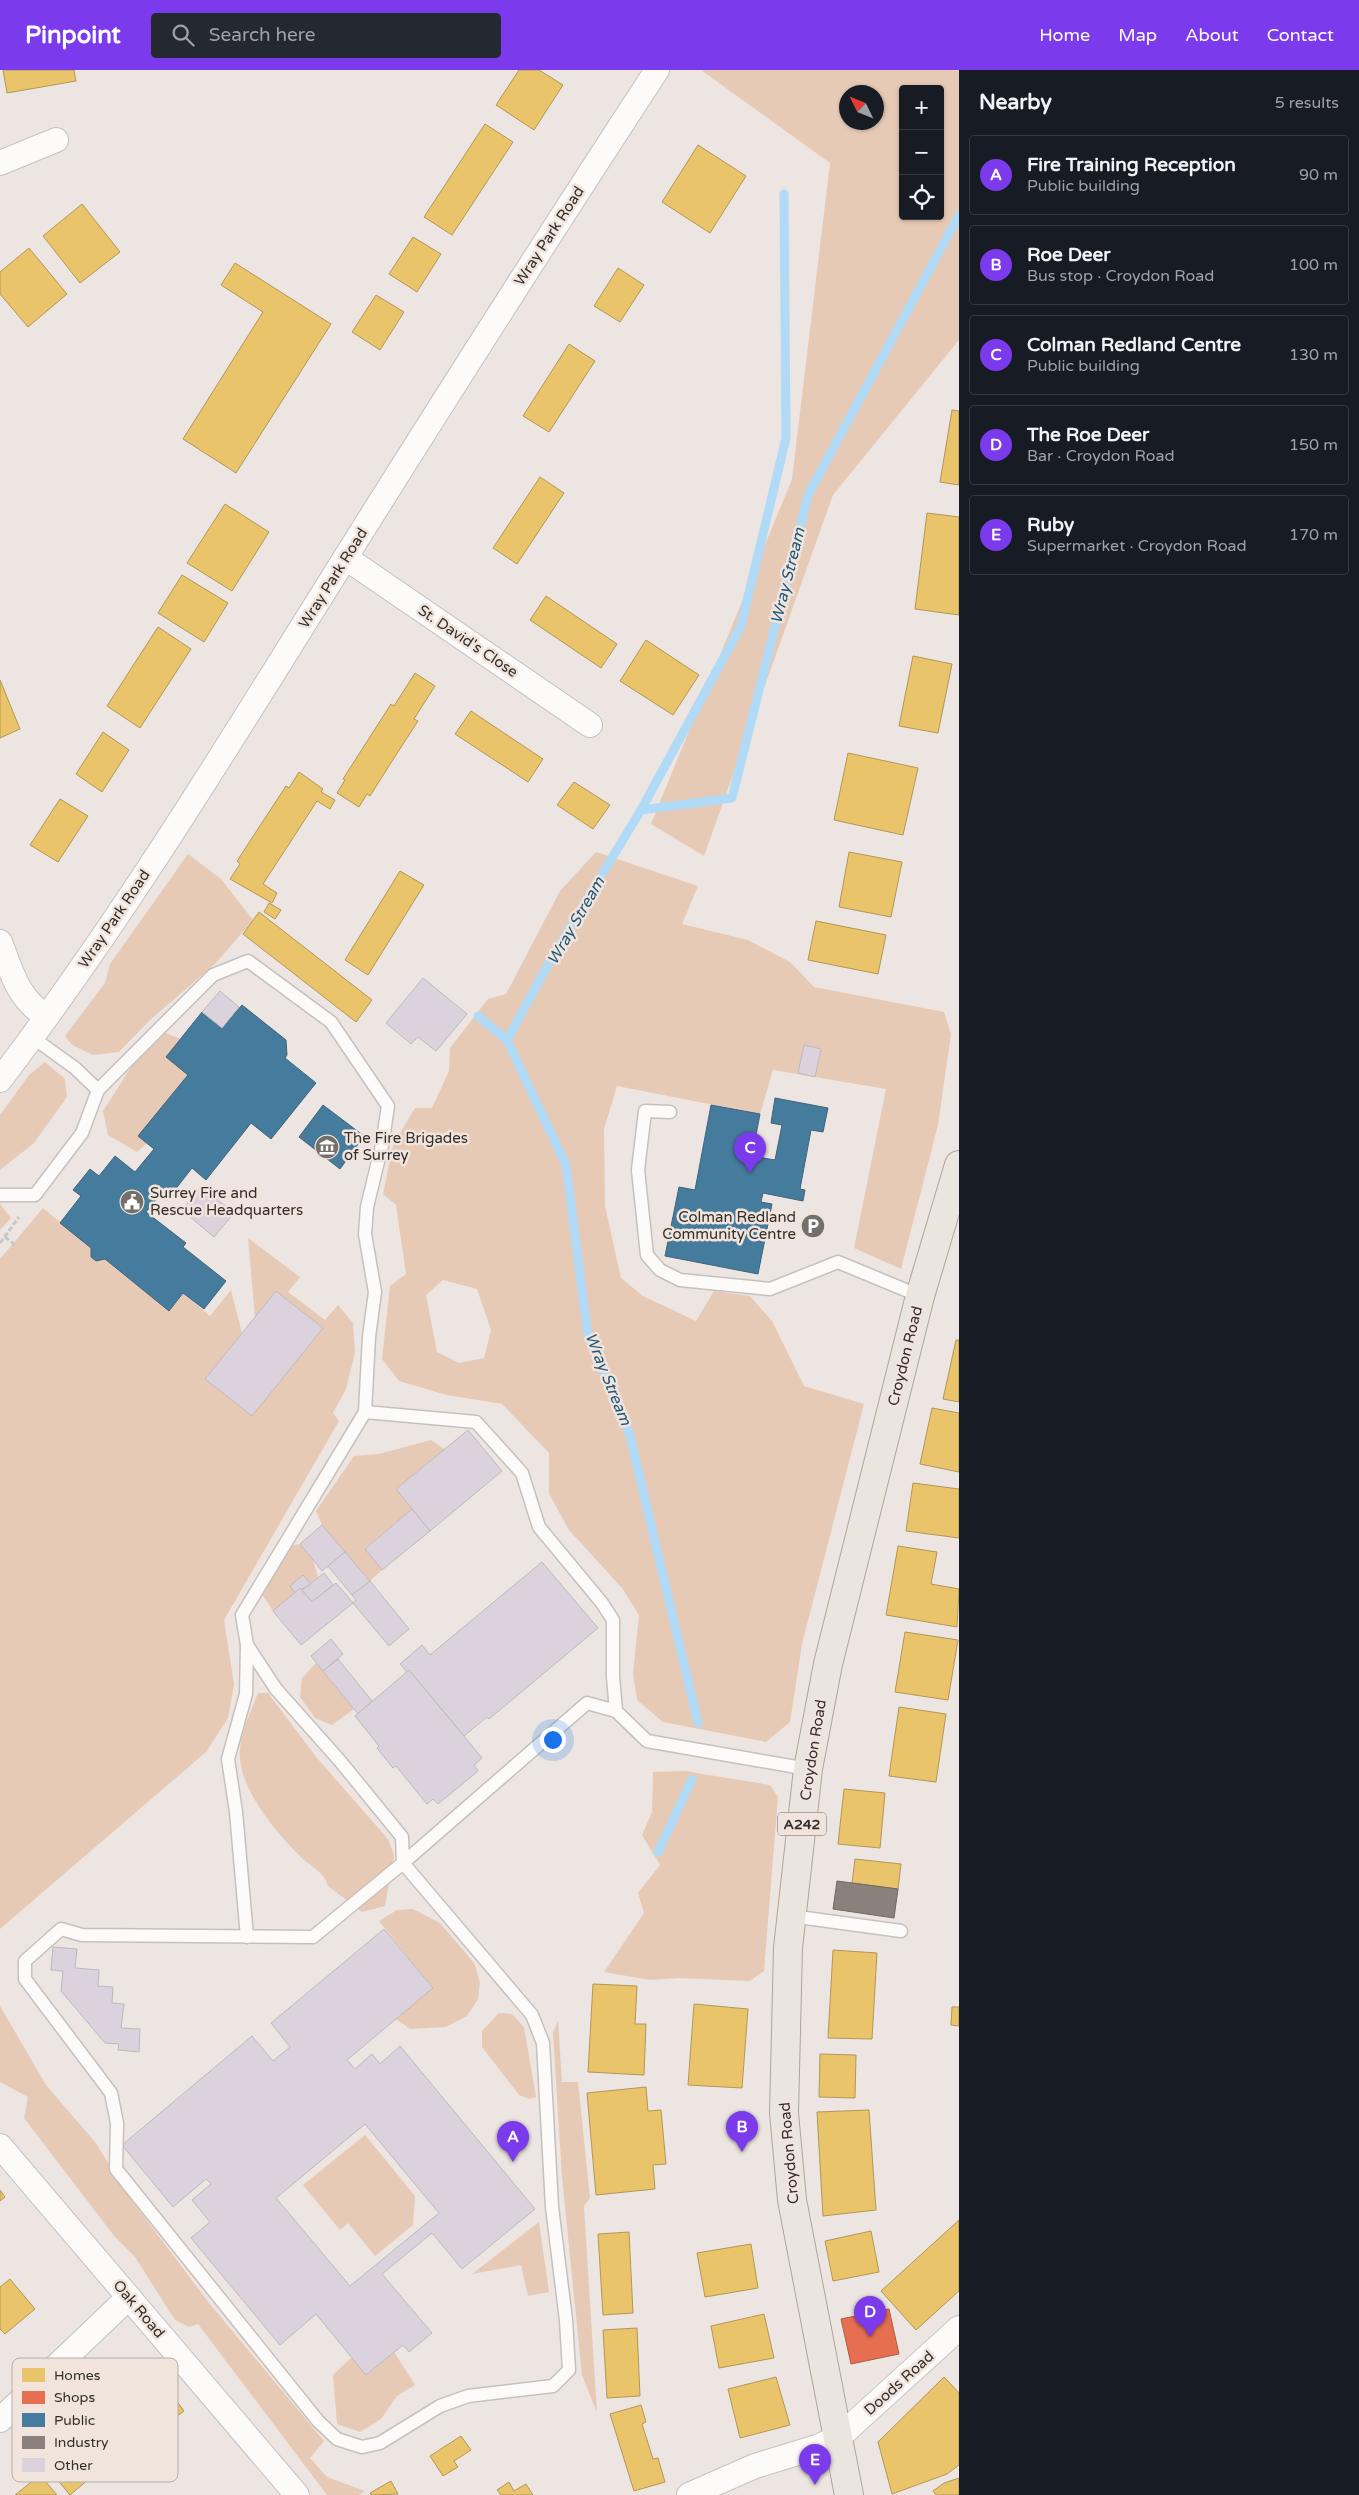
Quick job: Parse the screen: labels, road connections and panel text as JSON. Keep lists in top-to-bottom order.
{
  "streets": {
    "main road": ["Croydon Road", "A242"],
    "street": [
      "Wray Park Road",
      "St. David's Close",
      "Oak Road",
      "Doods Road"
    ]
  },
  "crossings": [
    ["Wray Park Road", "St. David's Close"],
    ["Croydon Road", "Doods Road"]
  ],
  "water": ["Wray Stream"],
  "places": {
    "museum": ["The Fire Brigades of Surrey"],
    "public building": ["Surrey Fire and Rescue Headquarters"],
    "parking": ["Colman Redland Community Centre"]
  },
  "legend": [
    "Homes",
    "Shops",
    "Public",
    "Industry",
    "Other"
  ],
  "north": "top left",
  "page": {
    "header": "Pinpoint",
    "search": "Search here",
    "nav": [
      "Home",
      "Map",
      "About",
      "Contact"
    ],
    "heading": ["Nearby", "5 results"],
    "map_buttons": ["+", "−"],
    "list": [
      {
        "mark": "A",
        "name": "Fire Training Reception",
        "note": "Public building",
        "value": "90 m"
      },
      {
        "mark": "B",
        "name": "Roe Deer",
        "note": "Bus stop · Croydon Road",
        "value": "100 m"
      },
      {
        "mark": "C",
        "name": "Colman Redland Centre",
        "note": "Public building",
        "value": "130 m"
      },
      {
        "mark": "D",
        "name": "The Roe Deer",
        "note": "Bar · Croydon Road",
        "value": "150 m"
      },
      {
        "mark": "E",
        "name": "Ruby",
        "note": "Supermarket · Croydon Road",
        "value": "170 m"
      }
    ],
    "pins": [
      "C",
      "B",
      "A",
      "D",
      "E"
    ]
  }
}
